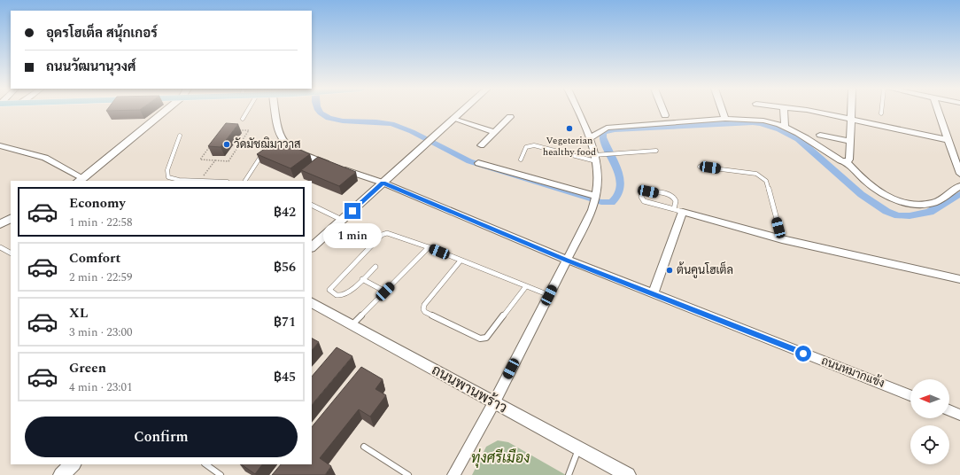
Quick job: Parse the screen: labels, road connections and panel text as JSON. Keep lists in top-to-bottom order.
{
  "streets": {
    "street": ["ถนนหมากแข้ง", "ถนนพานพร้าว"]
  },
  "parks": ["ทุ่งศรีเมือง"],
  "places": ["Vegeterian healthy food", "วัดมัชฌิมาวาส", "ต้นคูนโฮเต็ล"],
  "north": "left",
  "page": {
    "banner": ["อุดรโฮเต็ล สนุ้กเกอร์", "ถนนวัฒนานุวงศ์"],
    "list": [
      {
        "name": "Economy",
        "note": "1 min · 22:58",
        "value": "฿42"
      },
      {
        "name": "Comfort",
        "note": "2 min · 22:59",
        "value": "฿56"
      },
      {
        "name": "XL",
        "note": "3 min · 23:00",
        "value": "฿71"
      },
      {
        "name": "Green",
        "note": "4 min · 23:01",
        "value": "฿45"
      }
    ],
    "bubble": "1 min",
    "buttons": "Confirm"
  }
}
